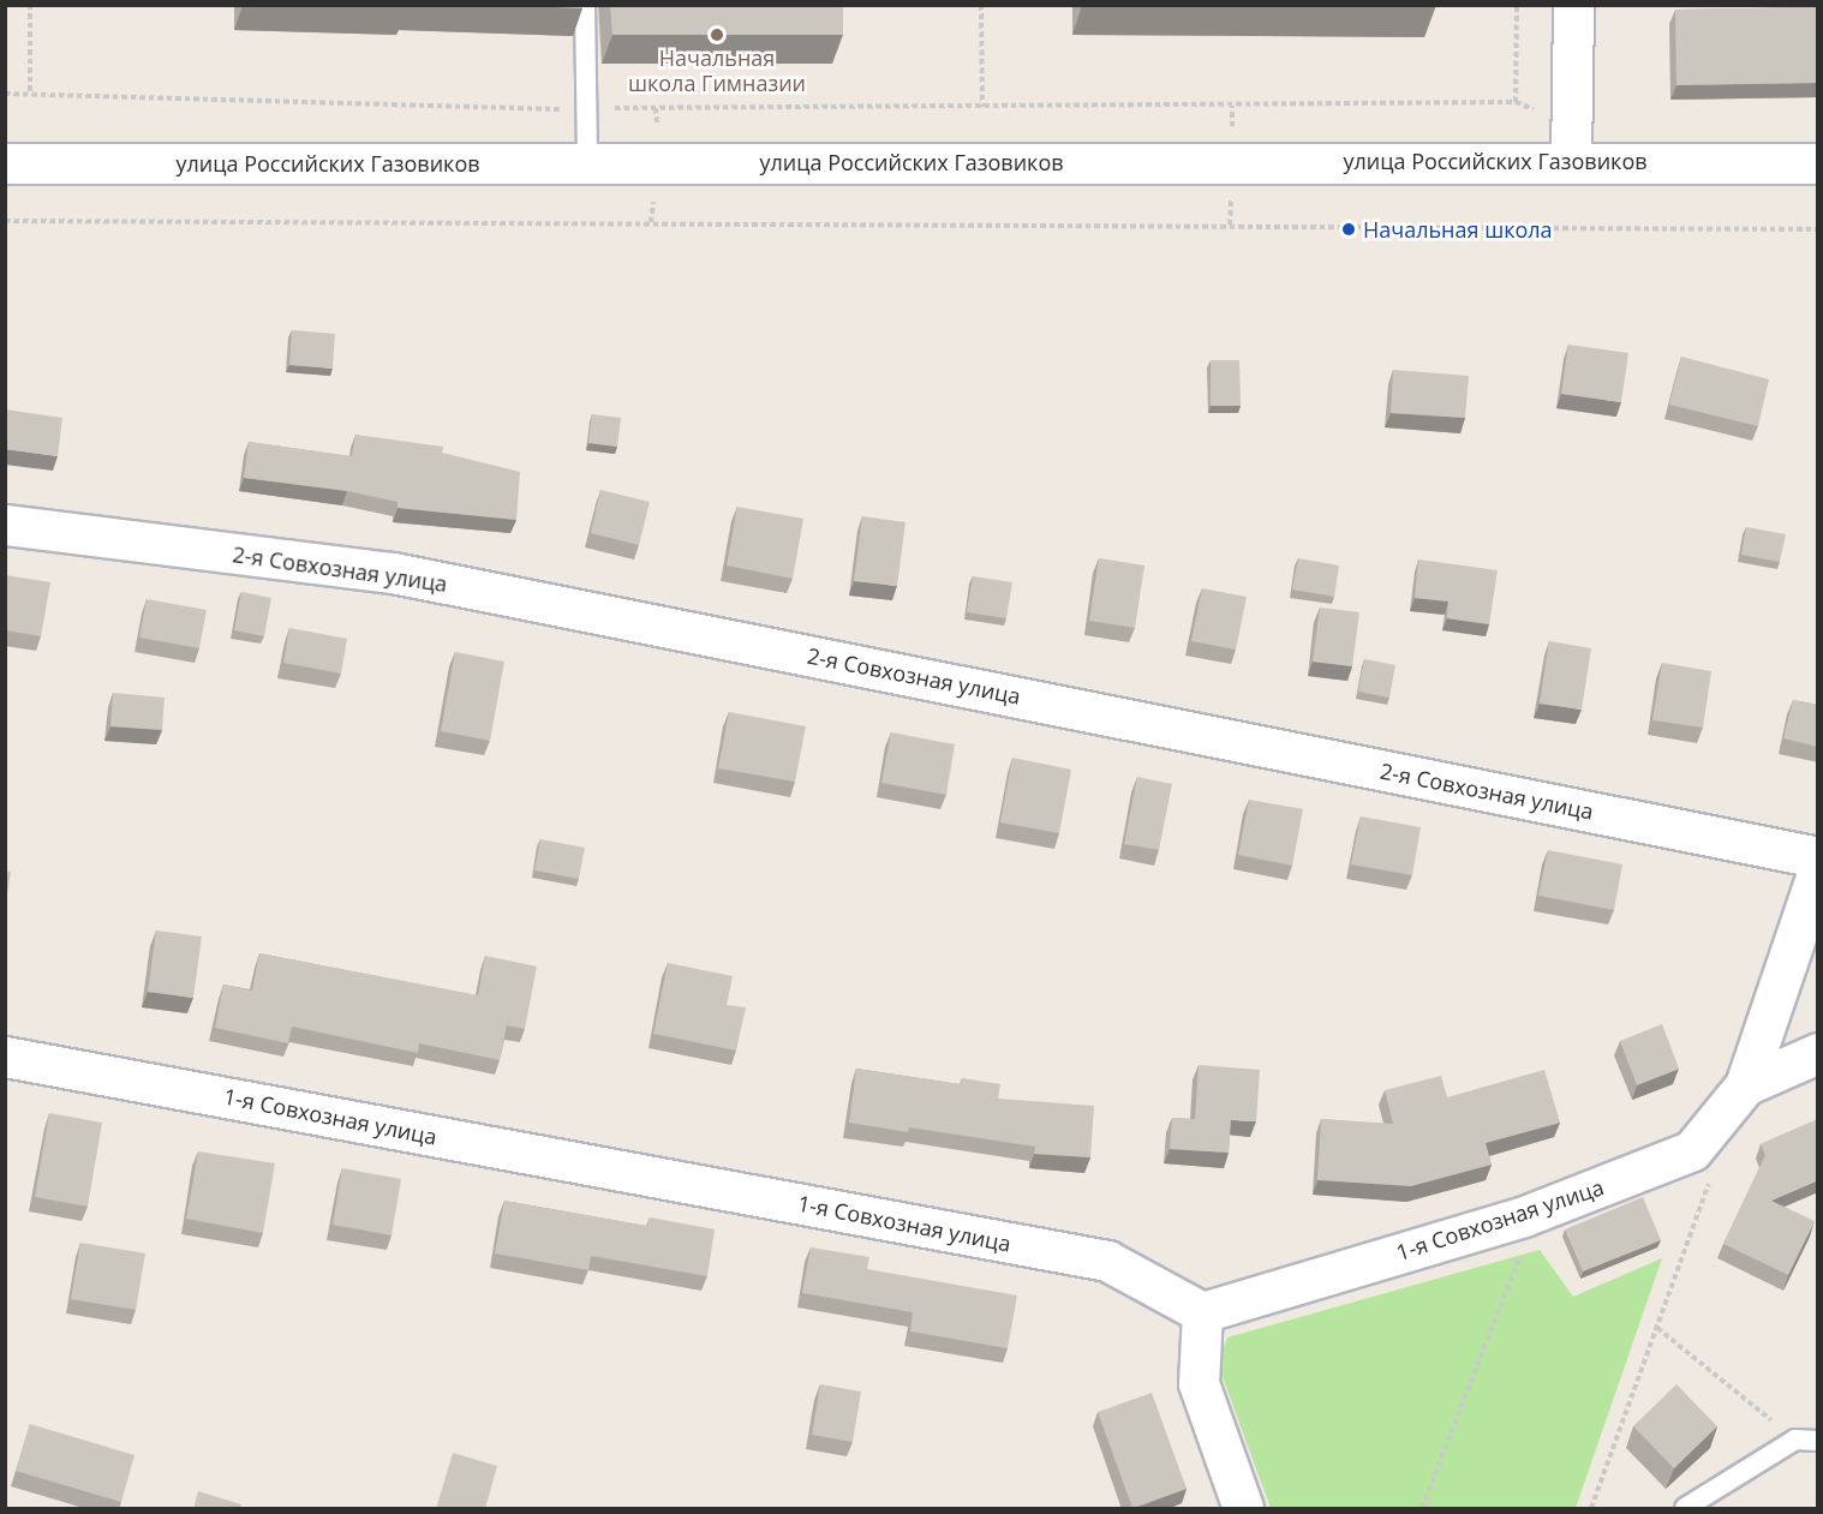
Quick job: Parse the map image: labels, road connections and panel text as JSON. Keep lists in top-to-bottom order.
{
  "streets": {
    "street": ["улица Российских Газовиков", "2-я Совхозная улица", "1-я Совхозная улица"]
  },
  "places": ["Начальная школа Гимназии", "Начальная школа"]
}
